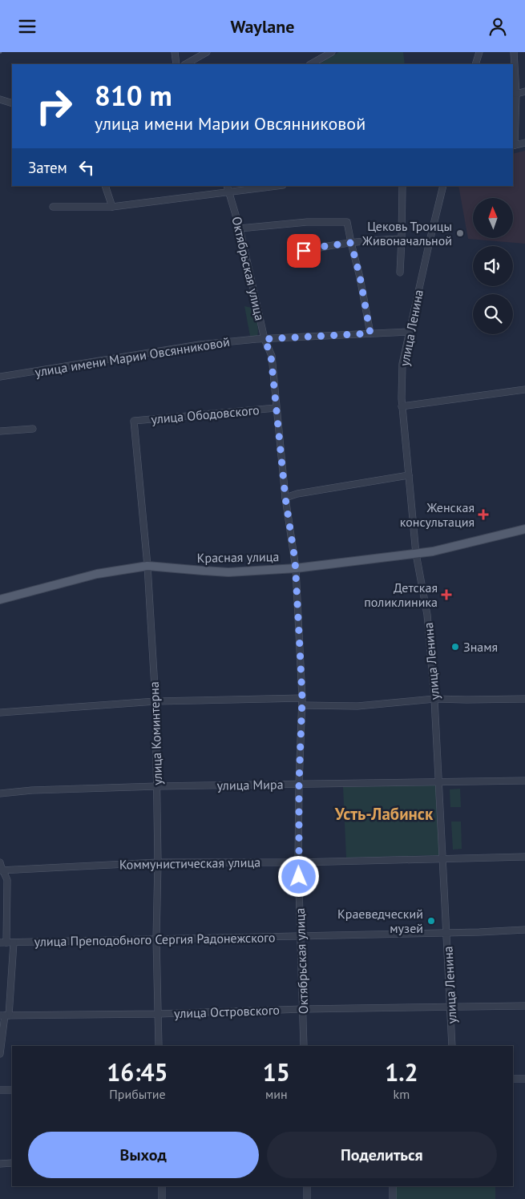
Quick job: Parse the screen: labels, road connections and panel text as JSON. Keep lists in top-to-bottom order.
{
  "streets": {
    "main road": ["Красная улица"],
    "street": [
      "Октябрьская улица",
      "улица Ленина",
      "улица имени Марии Овсянниковой",
      "улица Ободовского",
      "улица Коминтерна",
      "улица Мира",
      "Коммунистическая улица",
      "улица Преподобного Сергия Радонежского",
      "улица Островского"
    ]
  },
  "crossings": [
    ["Октябрьская улица", "улица имени Марии Овсянниковой"],
    ["Октябрьская улица", "улица Ободовского"],
    ["Октябрьская улица", "Красная улица"],
    ["Октябрьская улица", "улица Мира"],
    ["Октябрьская улица", "Коммунистическая улица"],
    ["Октябрьская улица", "улица Преподобного Сергия Радонежского"],
    ["Октябрьская улица", "улица Островского"],
    ["улица Ленина", "улица имени Марии Овсянниковой"],
    ["улица Ленина", "Красная улица"],
    ["улица Ленина", "улица Мира"],
    ["улица Ленина", "Коммунистическая улица"],
    ["улица Ленина", "улица Преподобного Сергия Радонежского"],
    ["улица Ленина", "улица Островского"],
    ["улица Ободовского", "улица Коминтерна"],
    ["Красная улица", "улица Коминтерна"],
    ["улица Коминтерна", "улица Мира"],
    ["улица Коминтерна", "Коммунистическая улица"],
    ["улица Коминтерна", "улица Преподобного Сергия Радонежского"],
    ["улица Коминтерна", "улица Островского"]
  ],
  "districts": ["Усть-Лабинск"],
  "places": {
    "other": ["Цековь Троицы Живоначальной", "Знамя", "Краеведческий музей"],
    "health": ["Женская консультация", "Детская поликлиника"]
  },
  "north": "top",
  "page": {
    "header": "Waylane",
    "turn": ["810 m", "улица имени Марии Овсянниковой"],
    "then": "Затем",
    "eta": [
      "16:45",
      "Прибытие",
      "15",
      "мин",
      "1.2",
      "km"
    ],
    "buttons": ["Выход", "Поделиться"]
  }
}
